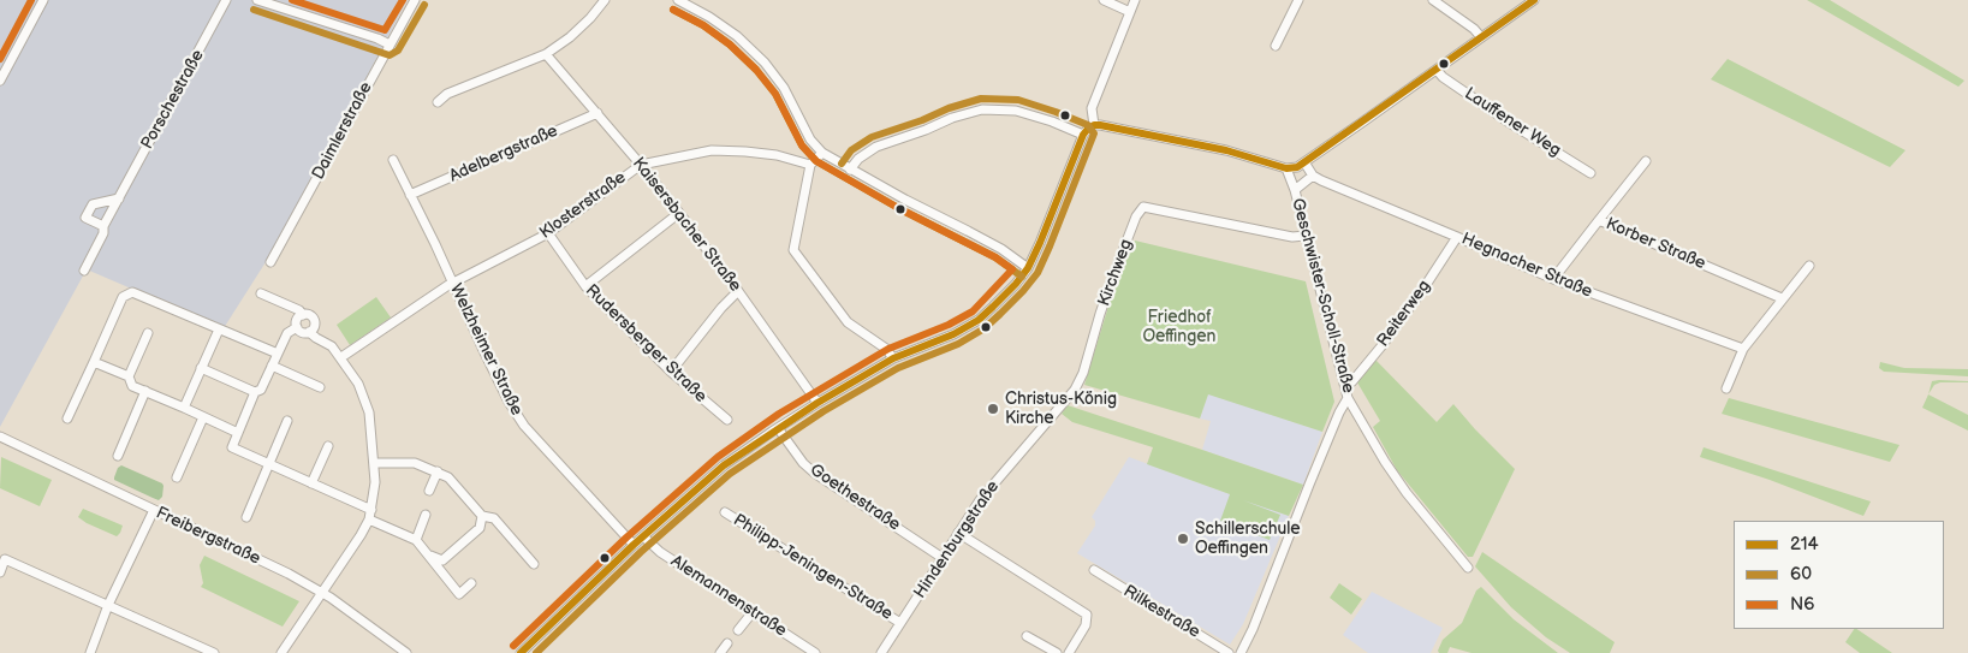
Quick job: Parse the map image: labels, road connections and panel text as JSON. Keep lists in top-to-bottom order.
{
  "streets": {
    "street": [
      "Porschestraße",
      "Lauffener Weg",
      "Daimlerstraße",
      "Adelbergstraße",
      "Klosterstraße",
      "Kaisersbacher Straße",
      "Korber Straße",
      "Hegnacher Straße",
      "Kirchweg",
      "Geschwister-Scholl-Straße",
      "Reiterweg",
      "Rudersberger Straße",
      "Welzheimer Straße",
      "Goethestraße",
      "Freibergstraße",
      "Hindenburgstraße",
      "Philipp-Jeningen-Straße",
      "Alemannenstraße",
      "Rilkestraße"
    ]
  },
  "crossings": [
    ["Adelbergstraße", "Kaisersbacher Straße"],
    ["Adelbergstraße", "Welzheimer Straße"],
    ["Klosterstraße", "Kaisersbacher Straße"],
    ["Klosterstraße", "Rudersberger Straße"],
    ["Klosterstraße", "Welzheimer Straße"],
    ["Korber Straße", "Hegnacher Straße"],
    ["Hegnacher Straße", "Reiterweg"],
    ["Kirchweg", "Geschwister-Scholl-Straße"],
    ["Kirchweg", "Hindenburgstraße"],
    ["Geschwister-Scholl-Straße", "Reiterweg"],
    ["Goethestraße", "Hindenburgstraße"],
    ["Hindenburgstraße", "Philipp-Jeningen-Straße"]
  ],
  "parks": ["Friedhof Oeffingen"],
  "places": ["Christus-König Kirche", "Schillerschule Oeffingen"],
  "lines": ["transit line 214", "transit line N6", "transit line 60"],
  "legend": ["214", "60", "N6"]
}
